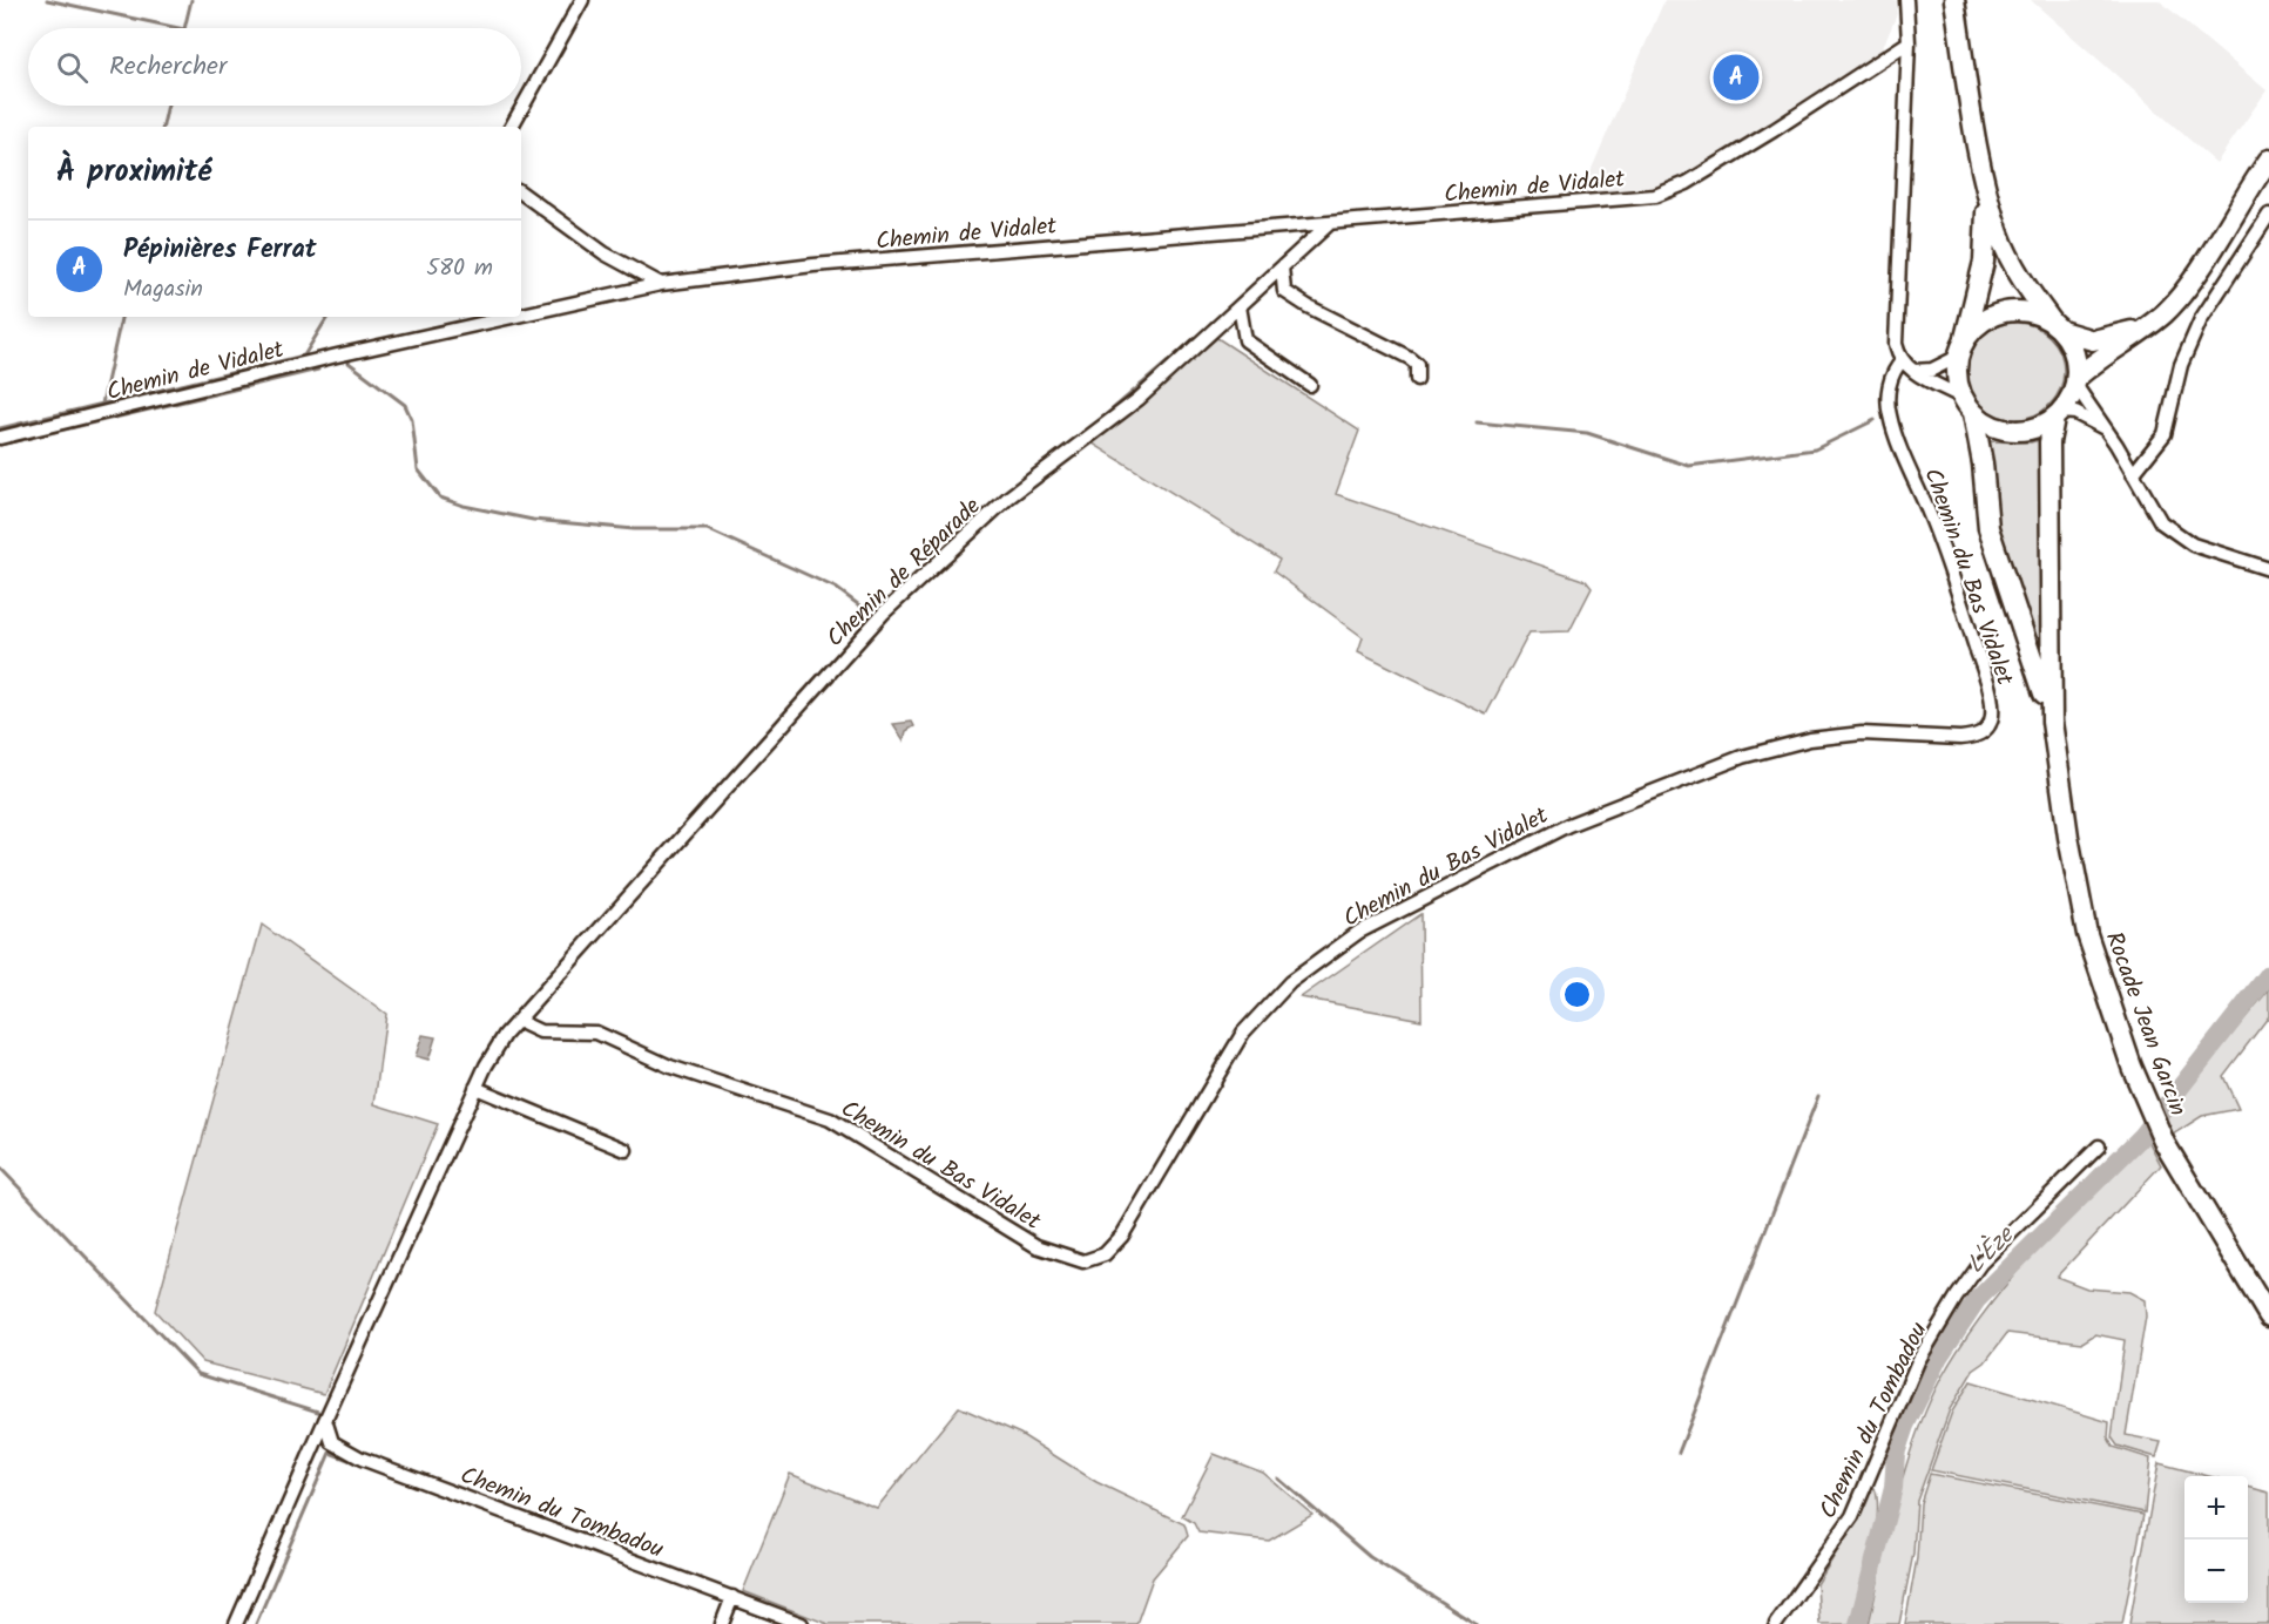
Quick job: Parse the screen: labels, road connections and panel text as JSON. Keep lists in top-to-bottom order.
{
  "streets": {
    "main road": ["Rocade Jean Garcin"],
    "street": [
      "Chemin de Vidalet",
      "Chemin de Réparade",
      "Chemin du Bas Vidalet",
      "Chemin du Tombadou"
    ]
  },
  "crossings": [
    ["Chemin de Vidalet", "Chemin de Réparade"],
    ["Chemin de Réparade", "Chemin du Bas Vidalet"],
    ["Chemin de Réparade", "Chemin du Tombadou"]
  ],
  "water": ["L'Èze"],
  "page": {
    "search": "Rechercher",
    "pins": "A",
    "heading": "À proximité",
    "list": [
      {
        "mark": "A",
        "name": "Pépinières Ferrat",
        "note": "Magasin",
        "value": "580 m"
      }
    ],
    "map_buttons": ["+", "−"]
  }
}
